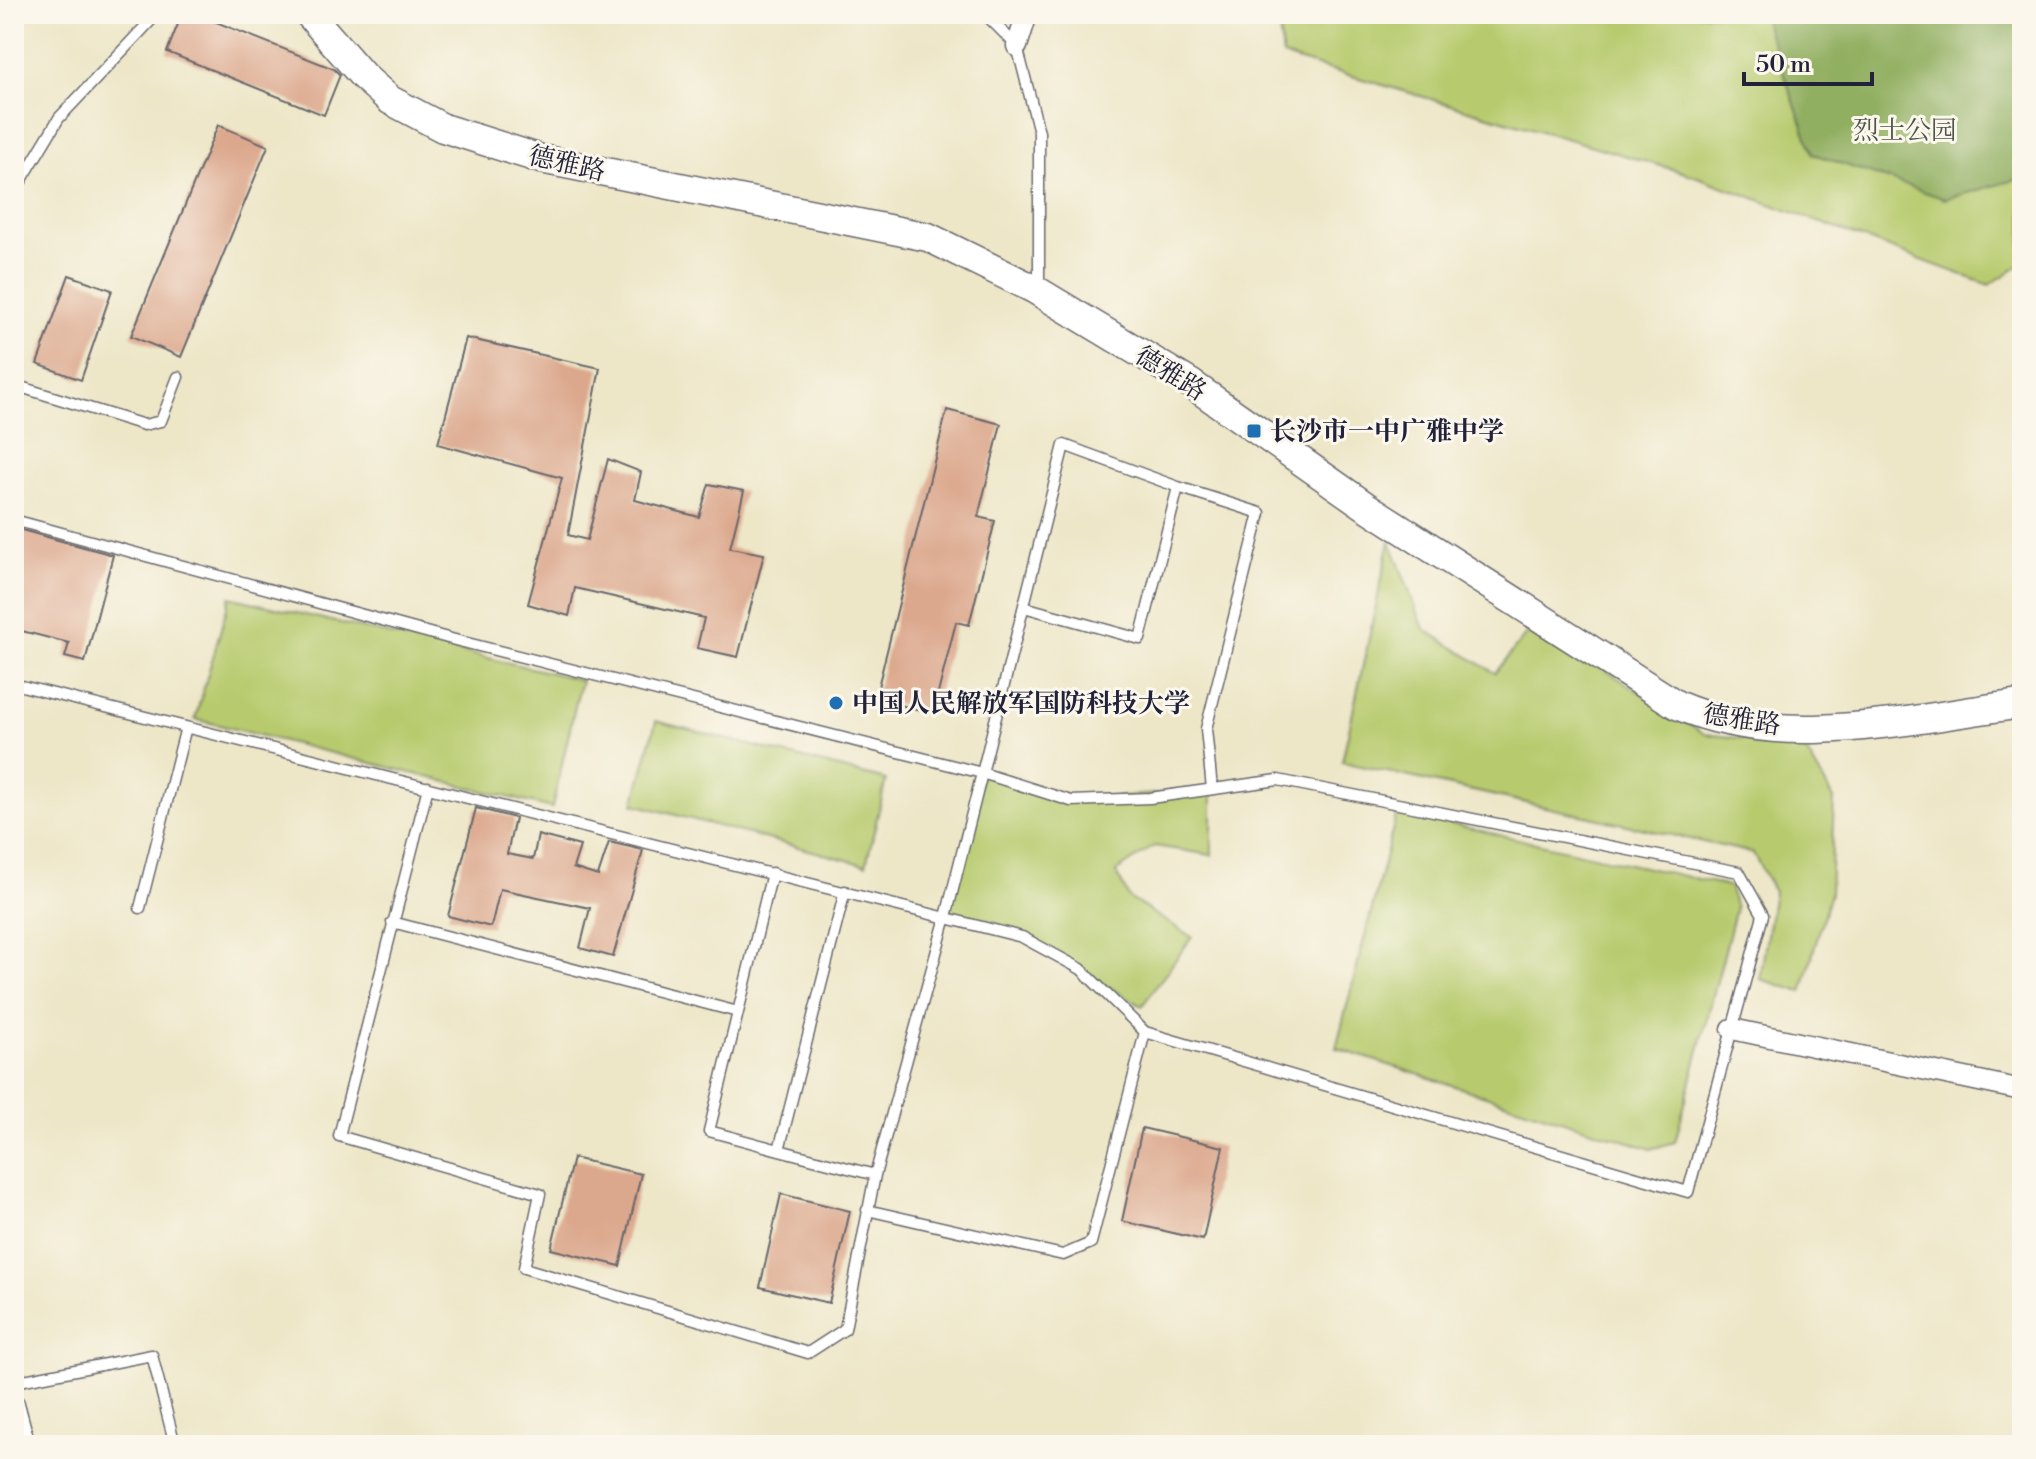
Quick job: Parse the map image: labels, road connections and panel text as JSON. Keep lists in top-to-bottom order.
{
  "streets": {
    "street": ["德雅路"]
  },
  "parks": ["烈士公园"],
  "places": {
    "transit": ["长沙市一中广雅中学"],
    "other": ["中国人民解放军国防科技大学"]
  },
  "scale_bar": "50 m"
}
